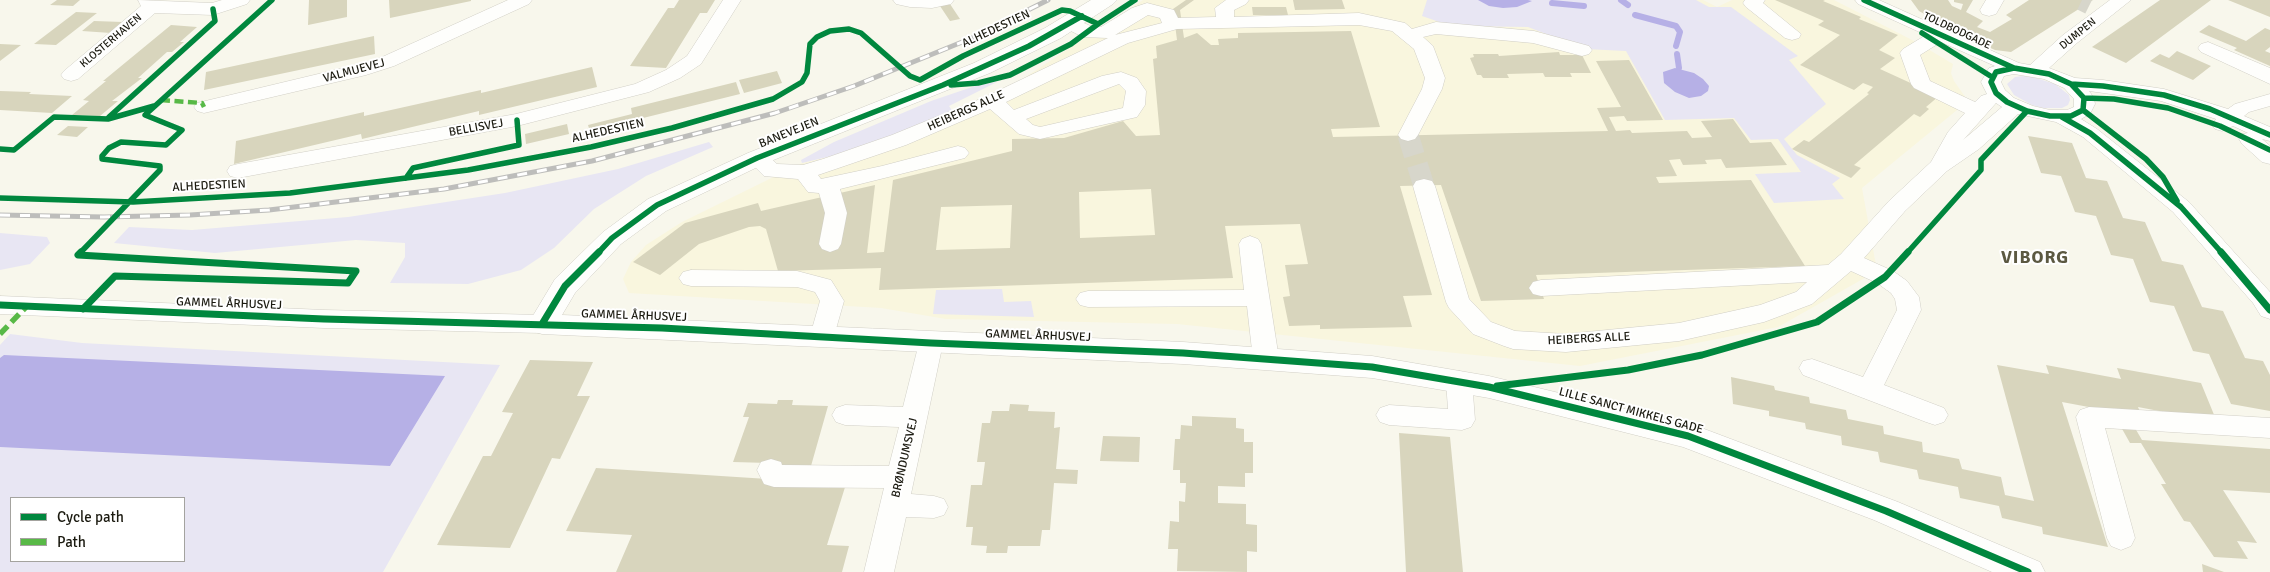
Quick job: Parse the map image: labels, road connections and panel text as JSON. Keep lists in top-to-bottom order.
{
  "streets": {
    "main road": ["BANEVEJEN", "GAMMEL ÅRHUSVEJ", "LILLE SANCT MIKKELS GADE"],
    "street": [
      "TOLDBODGADE",
      "DUMPEN",
      "KLOSTERHAVEN",
      "VALMUEVEJ",
      "HEIBERGS ALLE",
      "BELLISVEJ",
      "BRØNDUMSVEJ"
    ],
    "cycle path": ["ALHEDESTIEN"]
  },
  "crossings": [
    ["TOLDBODGADE", "HEIBERGS ALLE"],
    ["HEIBERGS ALLE", "BANEVEJEN"],
    ["BANEVEJEN", "GAMMEL ÅRHUSVEJ"],
    ["GAMMEL ÅRHUSVEJ", "LILLE SANCT MIKKELS GADE"],
    ["GAMMEL ÅRHUSVEJ", "BRØNDUMSVEJ"]
  ],
  "districts": ["VIBORG"],
  "legend": ["Cycle path", "Path"]
}
